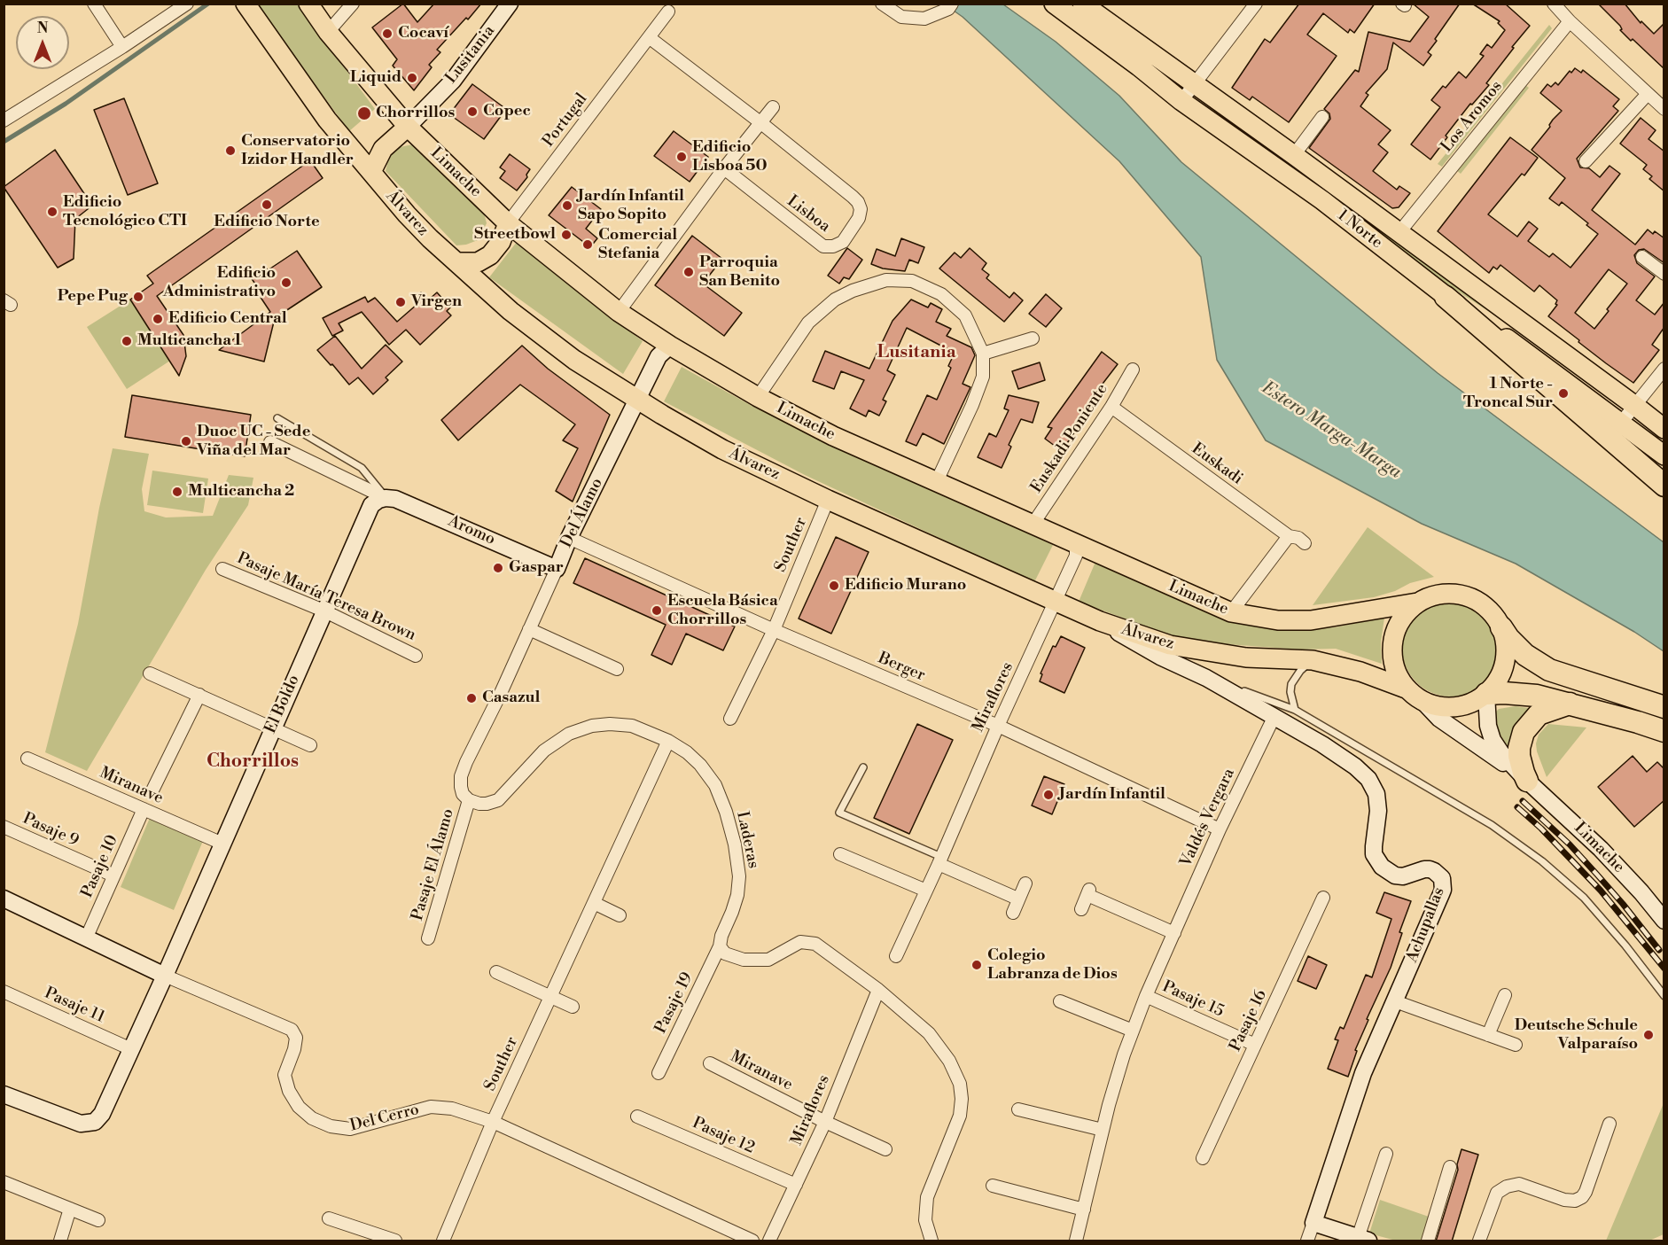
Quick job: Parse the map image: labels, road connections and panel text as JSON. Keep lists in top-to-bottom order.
{
  "streets": {
    "main road": ["Limache", "Álvarez", "1 Norte"],
    "street": [
      "Lusitania",
      "Los Aromos",
      "Portugal",
      "Lisboa",
      "Euskadi Poniente",
      "Euskadi",
      "Del Álamo",
      "Aromo",
      "Souther",
      "Pasaje María Teresa Brown",
      "Berger",
      "Miraflores",
      "El Boldo",
      "Miranave",
      "Valdés Vergara",
      "Pasaje 9",
      "Laderas",
      "Pasaje El Álamo",
      "Pasaje 10",
      "Achupallas",
      "Pasaje 15",
      "Pasaje 19",
      "Pasaje 11",
      "Pasaje 16",
      "Del Cerro",
      "Pasaje 12"
    ]
  },
  "crossings": [
    ["Lusitania", "Limache"],
    ["Los Aromos", "1 Norte"],
    ["Portugal", "Limache"],
    ["Limache", "Álvarez"],
    ["Limache", "Euskadi Poniente"],
    ["Limache", "Del Álamo"],
    ["Limache", "Miraflores"],
    ["Álvarez", "Del Álamo"],
    ["Álvarez", "Souther"],
    ["Álvarez", "Miraflores"],
    ["Álvarez", "Achupallas"],
    ["Euskadi Poniente", "Euskadi"],
    ["Del Álamo", "Aromo"],
    ["Del Álamo", "Berger"],
    ["Del Álamo", "Laderas"],
    ["Del Álamo", "Pasaje El Álamo"],
    ["Aromo", "El Boldo"],
    ["Souther", "Berger"],
    ["Souther", "Laderas"],
    ["Souther", "Del Cerro"],
    ["Pasaje María Teresa Brown", "El Boldo"],
    ["Berger", "Miraflores"],
    ["Berger", "Valdés Vergara"],
    ["Miraflores", "Miranave"],
    ["Miraflores", "Pasaje 12"],
    ["El Boldo", "Miranave"],
    ["El Boldo", "Pasaje 11"],
    ["El Boldo", "Del Cerro"],
    ["Miranave", "Pasaje 10"],
    ["Valdés Vergara", "Achupallas"],
    ["Valdés Vergara", "Pasaje 15"],
    ["Pasaje 9", "Pasaje 10"],
    ["Laderas", "Pasaje El Álamo"],
    ["Laderas", "Pasaje 19"],
    ["Pasaje 10", "Del Cerro"],
    ["Pasaje 15", "Pasaje 16"]
  ],
  "districts": ["Lusitania", "Chorrillos"],
  "water": ["Estero Marga-Marga"],
  "places": [
    "Cocaví",
    "Liquid",
    "Copec",
    "Chorrillos",
    "Conservatorio Izidor Handler",
    "Edificio Lisboa 50",
    "Edificio Norte",
    "Jardín Infantil Sapo Sopito",
    "Edificio Tecnológico CTI",
    "Streetbowl",
    "Comercial Stefania",
    "Parroquia San Benito",
    "Edificio Administrativo",
    "Pepe Pug",
    "Virgen",
    "Edificio Central",
    "Multicancha 1",
    "1 Norte - Troncal Sur",
    "Duoc UC - Sede Viña del Mar",
    "Multicancha 2",
    "Gaspar",
    "Edificio Murano",
    "Escuela Básica Chorrillos",
    "Casazul",
    "Jardín Infantil",
    "Colegio Labranza de Dios",
    "Deutsche Schule Valparaíso"
  ],
  "north": "top"
}
